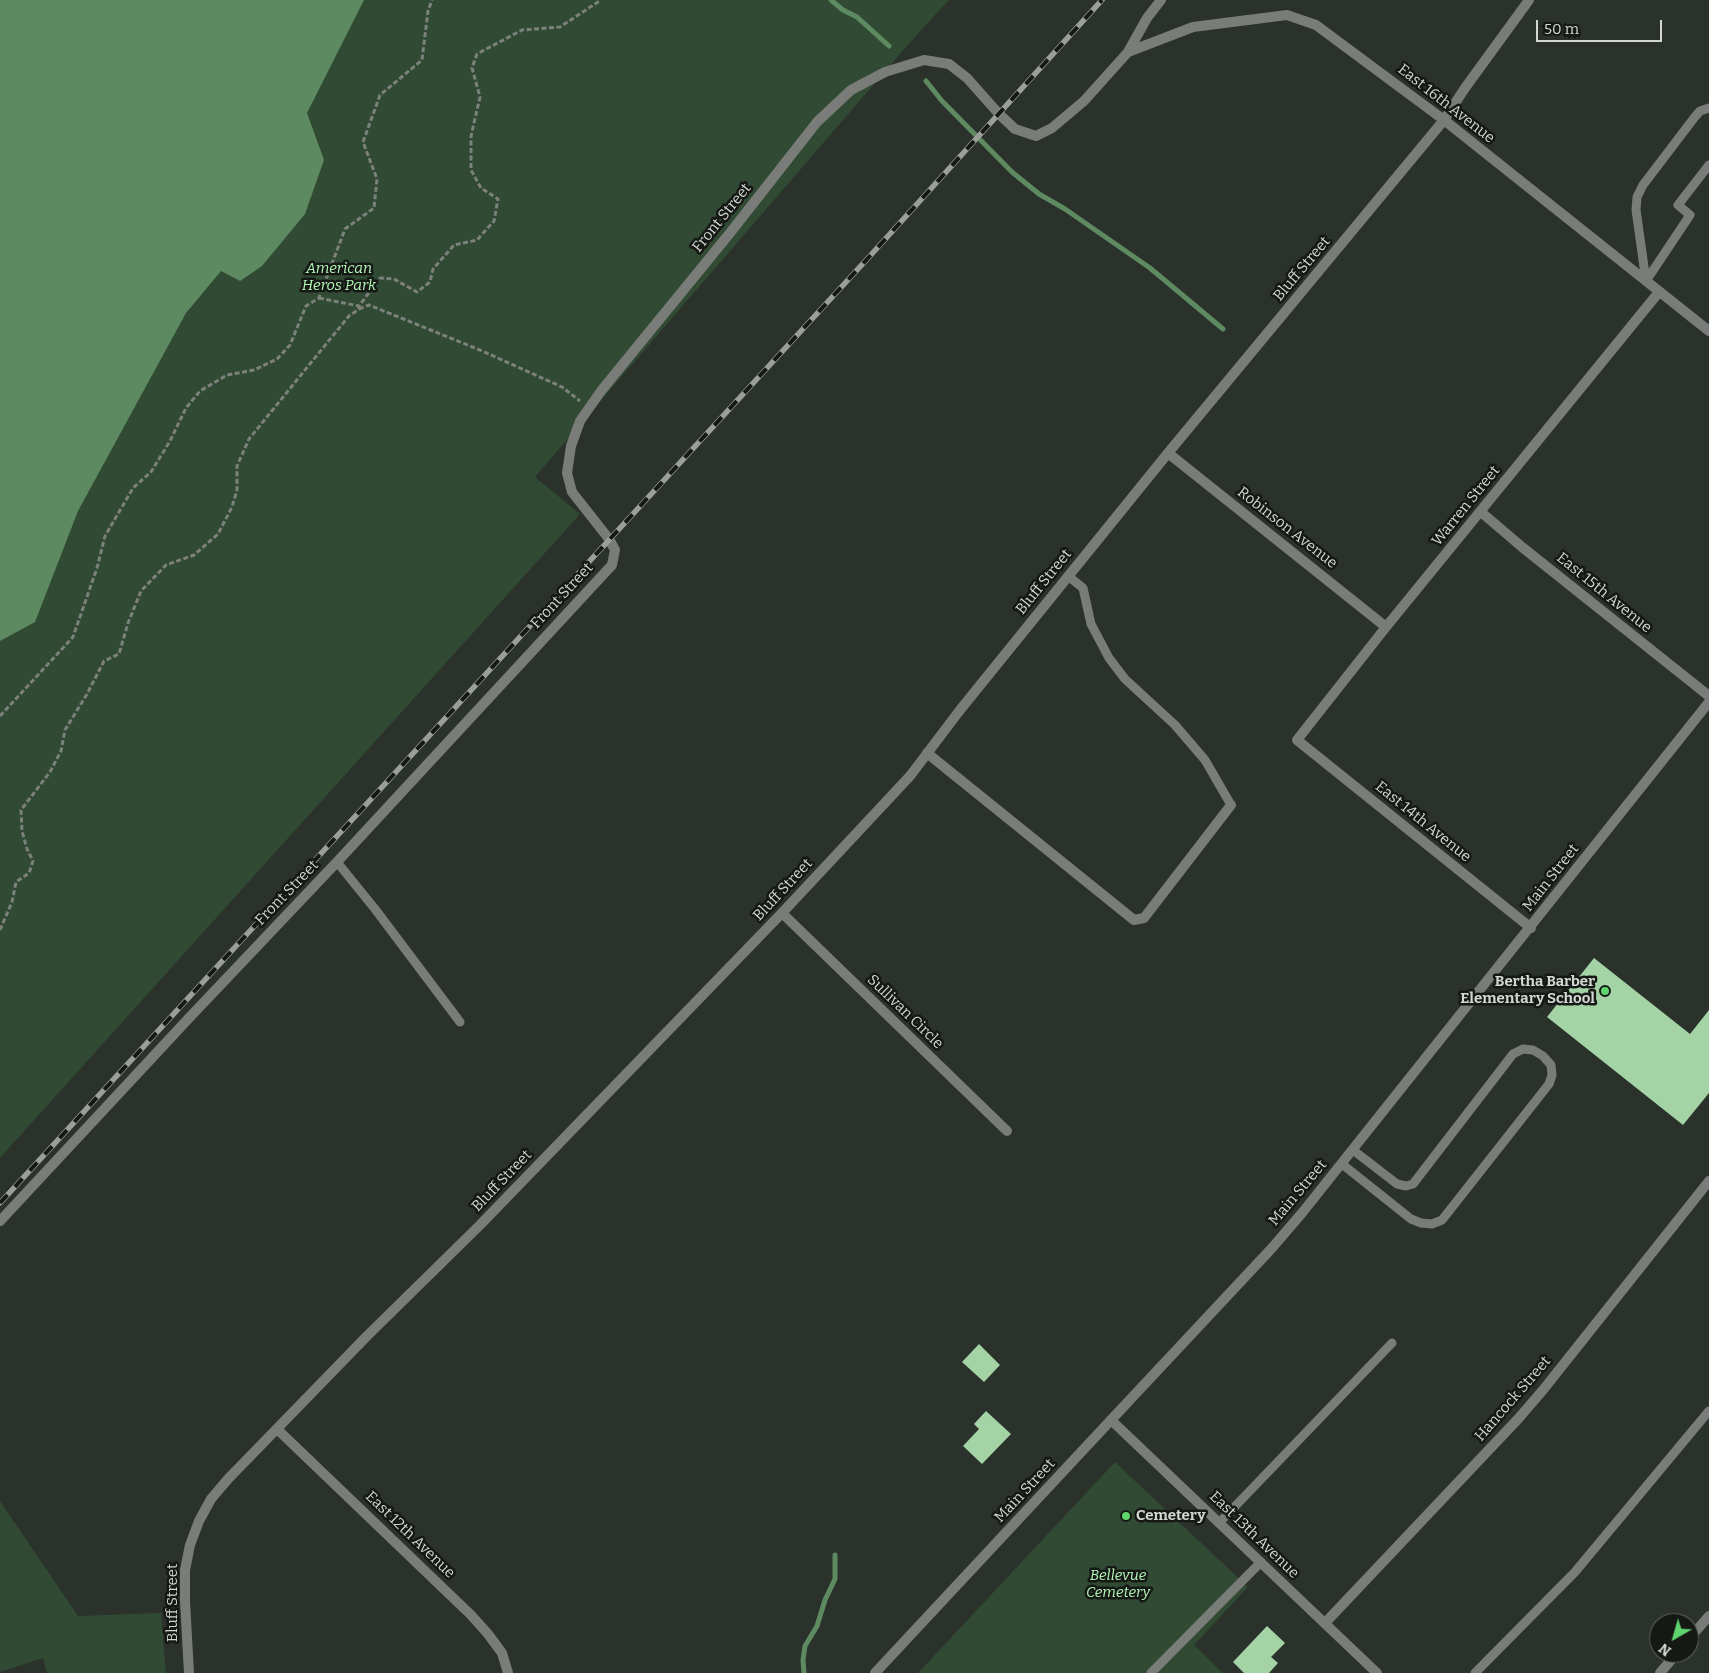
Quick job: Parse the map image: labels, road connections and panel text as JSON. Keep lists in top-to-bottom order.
{
  "streets": {
    "street": [
      "East 16th Avenue",
      "Front Street",
      "Bluff Street",
      "Warren Street",
      "Robinson Avenue",
      "East 15th Avenue",
      "East 14th Avenue",
      "Main Street",
      "Sullivan Circle",
      "Hancock Street",
      "East 12th Avenue",
      "East 13th Avenue"
    ]
  },
  "crossings": [
    ["East 16th Avenue", "Front Street"],
    ["East 16th Avenue", "Bluff Street"],
    ["East 16th Avenue", "Warren Street"],
    ["Bluff Street", "Robinson Avenue"],
    ["Bluff Street", "Sullivan Circle"],
    ["Bluff Street", "East 12th Avenue"],
    ["Warren Street", "Robinson Avenue"],
    ["Warren Street", "East 15th Avenue"],
    ["Warren Street", "East 14th Avenue"],
    ["East 14th Avenue", "Main Street"],
    ["Main Street", "East 13th Avenue"],
    ["Hancock Street", "East 13th Avenue"]
  ],
  "parks": ["American Heros Park", "Bellevue Cemetery"],
  "places": ["Bertha Barber Elementary School", "Cemetery"],
  "scale_bar": "50 m",
  "north": "bottom left"
}
